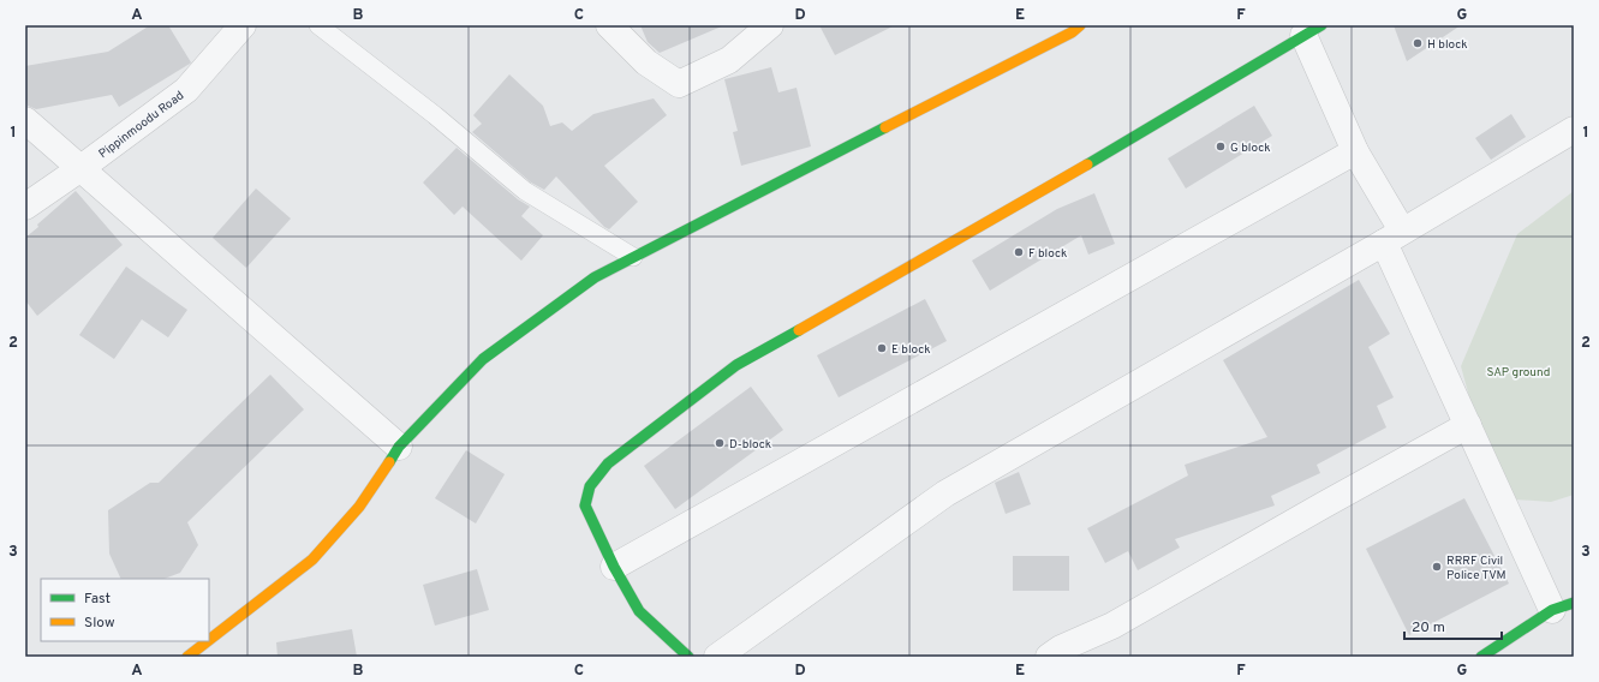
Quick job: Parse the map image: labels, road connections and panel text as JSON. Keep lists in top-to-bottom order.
{
  "streets": {
    "street": ["Pippinmoodu Road"]
  },
  "parks": ["SAP ground"],
  "places": [
    "H block",
    "G block",
    "F block",
    "E block",
    "D-block",
    "RRRF Civil Police TVM"
  ],
  "legend": ["Fast", "Slow"],
  "scale_bar": "20 m",
  "grid": {
    "columns": [
      "A",
      "B",
      "C",
      "D",
      "E",
      "F",
      "G"
    ],
    "rows": ["1", "2", "3"]
  }
}
